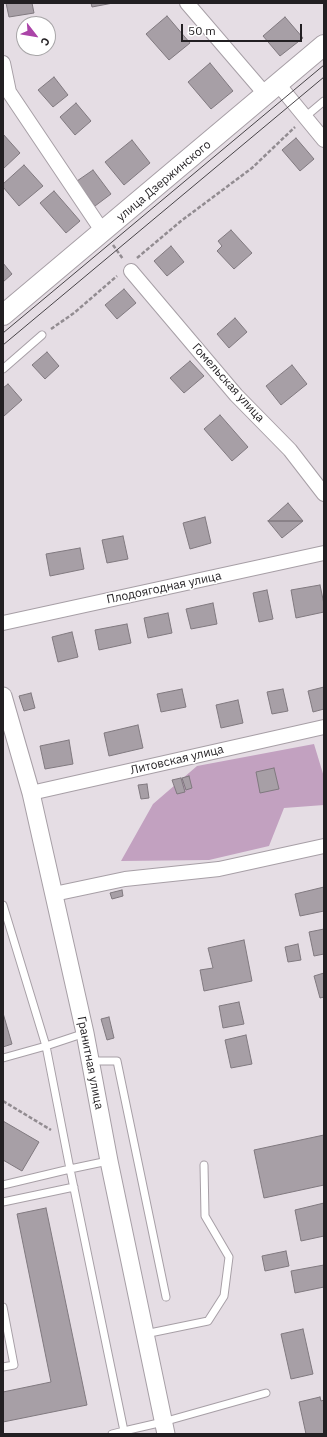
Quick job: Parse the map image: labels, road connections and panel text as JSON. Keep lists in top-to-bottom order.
{
  "streets": {
    "main road": ["улица Дзержинского"],
    "street": [
      "Гомельская улица",
      "Плодоягодная улица",
      "Литовская улица",
      "Гранитная улица"
    ]
  },
  "crossings": [
    ["Литовская улица", "Гранитная улица"]
  ],
  "scale_bar": "50 m",
  "north": "bottom right"
}
